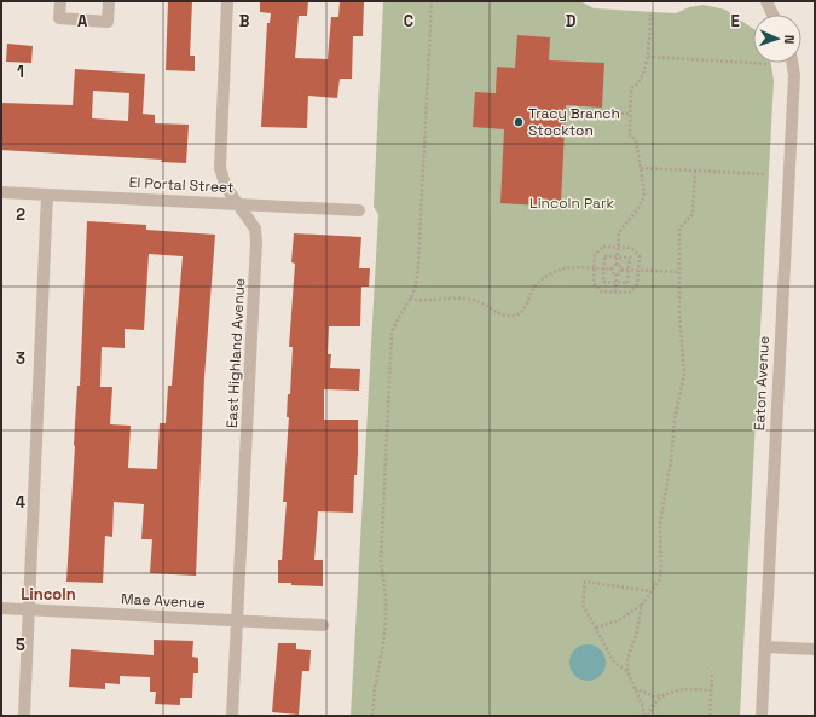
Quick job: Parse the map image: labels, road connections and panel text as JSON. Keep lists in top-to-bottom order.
{
  "streets": {
    "street": [
      "El Portal Street",
      "East Highland Avenue",
      "Eaton Avenue",
      "Mae Avenue"
    ]
  },
  "crossings": [
    ["El Portal Street", "East Highland Avenue"],
    ["East Highland Avenue", "Mae Avenue"]
  ],
  "districts": ["Lincoln"],
  "parks": ["Lincoln Park"],
  "places": ["Tracy Branch Stockton"],
  "north": "right",
  "grid": {
    "columns": [
      "A",
      "B",
      "C",
      "D",
      "E"
    ],
    "rows": [
      "1",
      "2",
      "3",
      "4",
      "5"
    ]
  }
}
